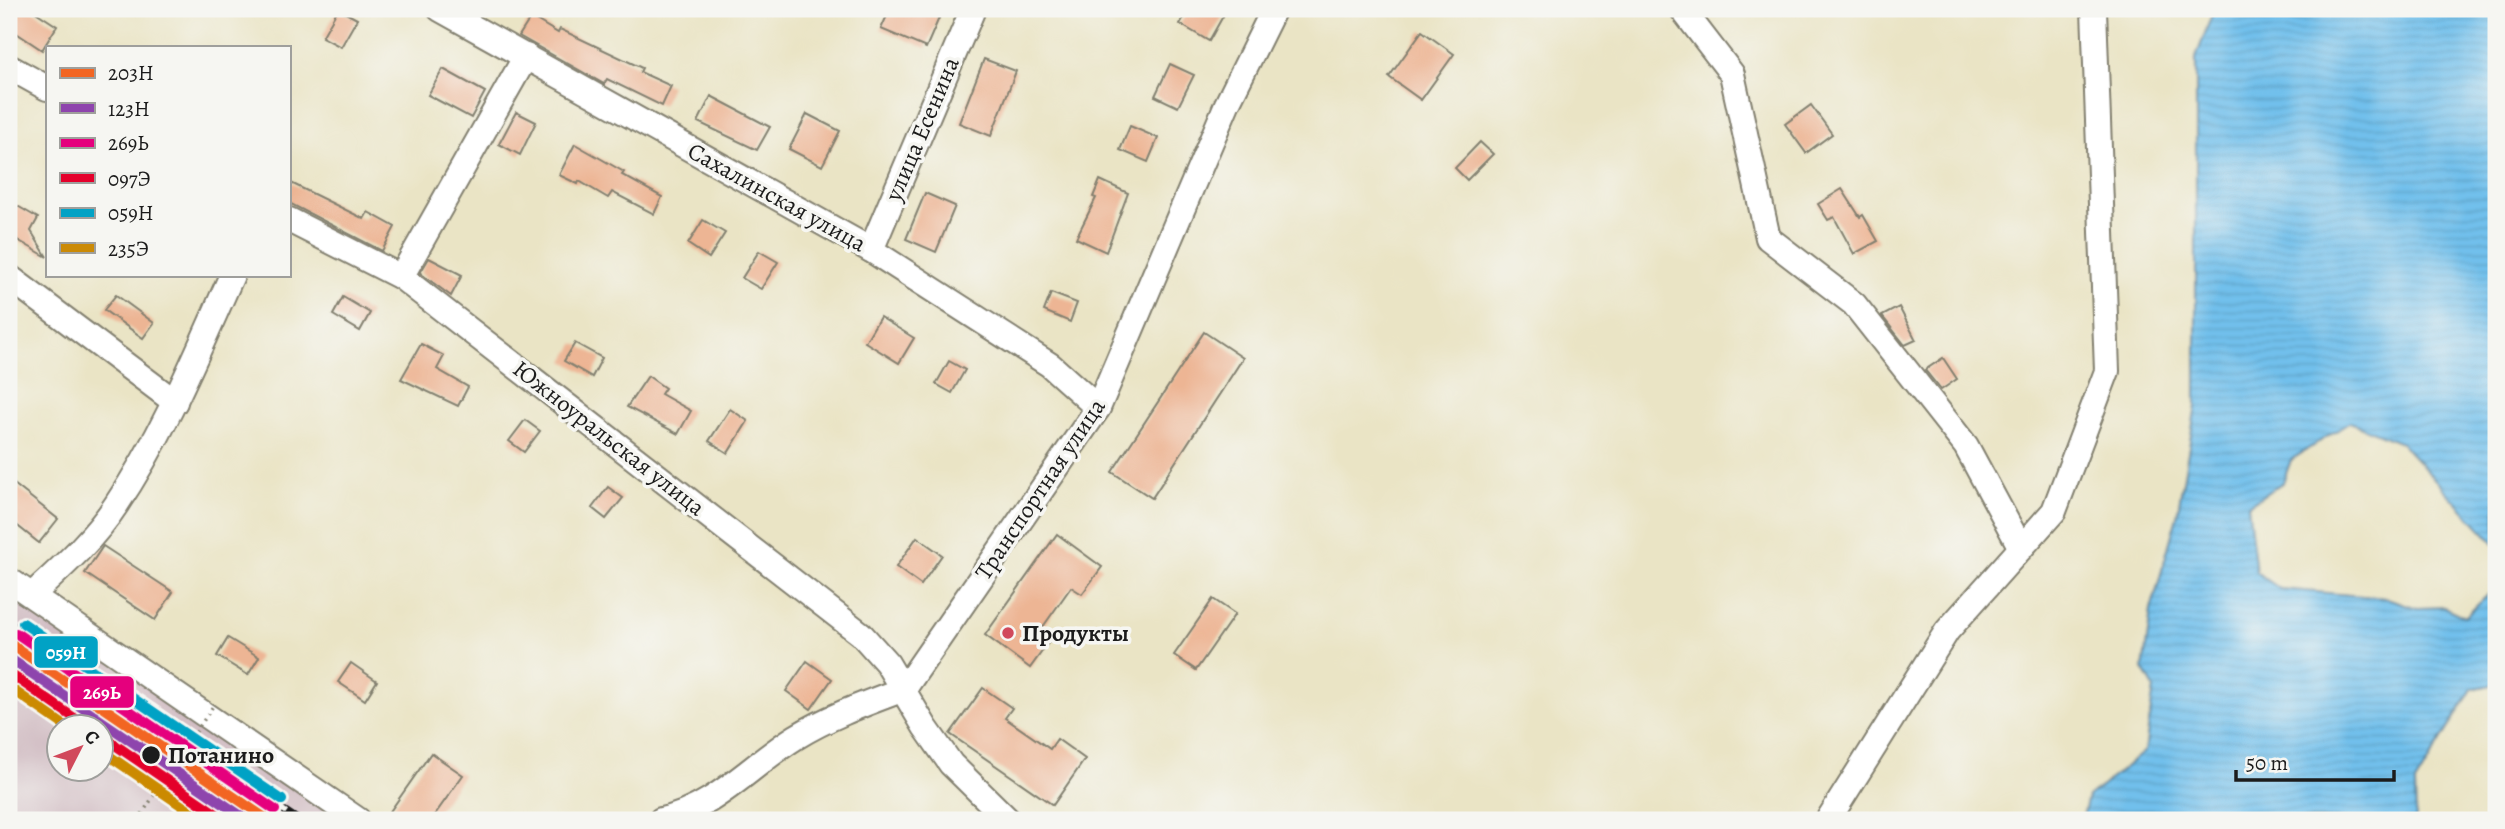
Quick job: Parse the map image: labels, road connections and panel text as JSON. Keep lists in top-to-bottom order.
{
  "streets": {
    "street": [
      "улица Есенина",
      "Сахалинская улица",
      "Южноуральская улица",
      "Транспортная улица"
    ]
  },
  "crossings": [
    ["улица Есенина", "Сахалинская улица"],
    ["Сахалинская улица", "Транспортная улица"],
    ["Южноуральская улица", "Транспортная улица"]
  ],
  "places": ["Продукты", "Потанино"],
  "lines": [
    "transit line 059Н",
    "transit line 269Ь",
    "transit line 203Н",
    "transit line 123Н",
    "transit line 097Э",
    "transit line 235Э"
  ],
  "legend": [
    "203Н",
    "123Н",
    "269Ь",
    "097Э",
    "059Н",
    "235Э"
  ],
  "scale_bar": "50 m",
  "north": "top right"
}
